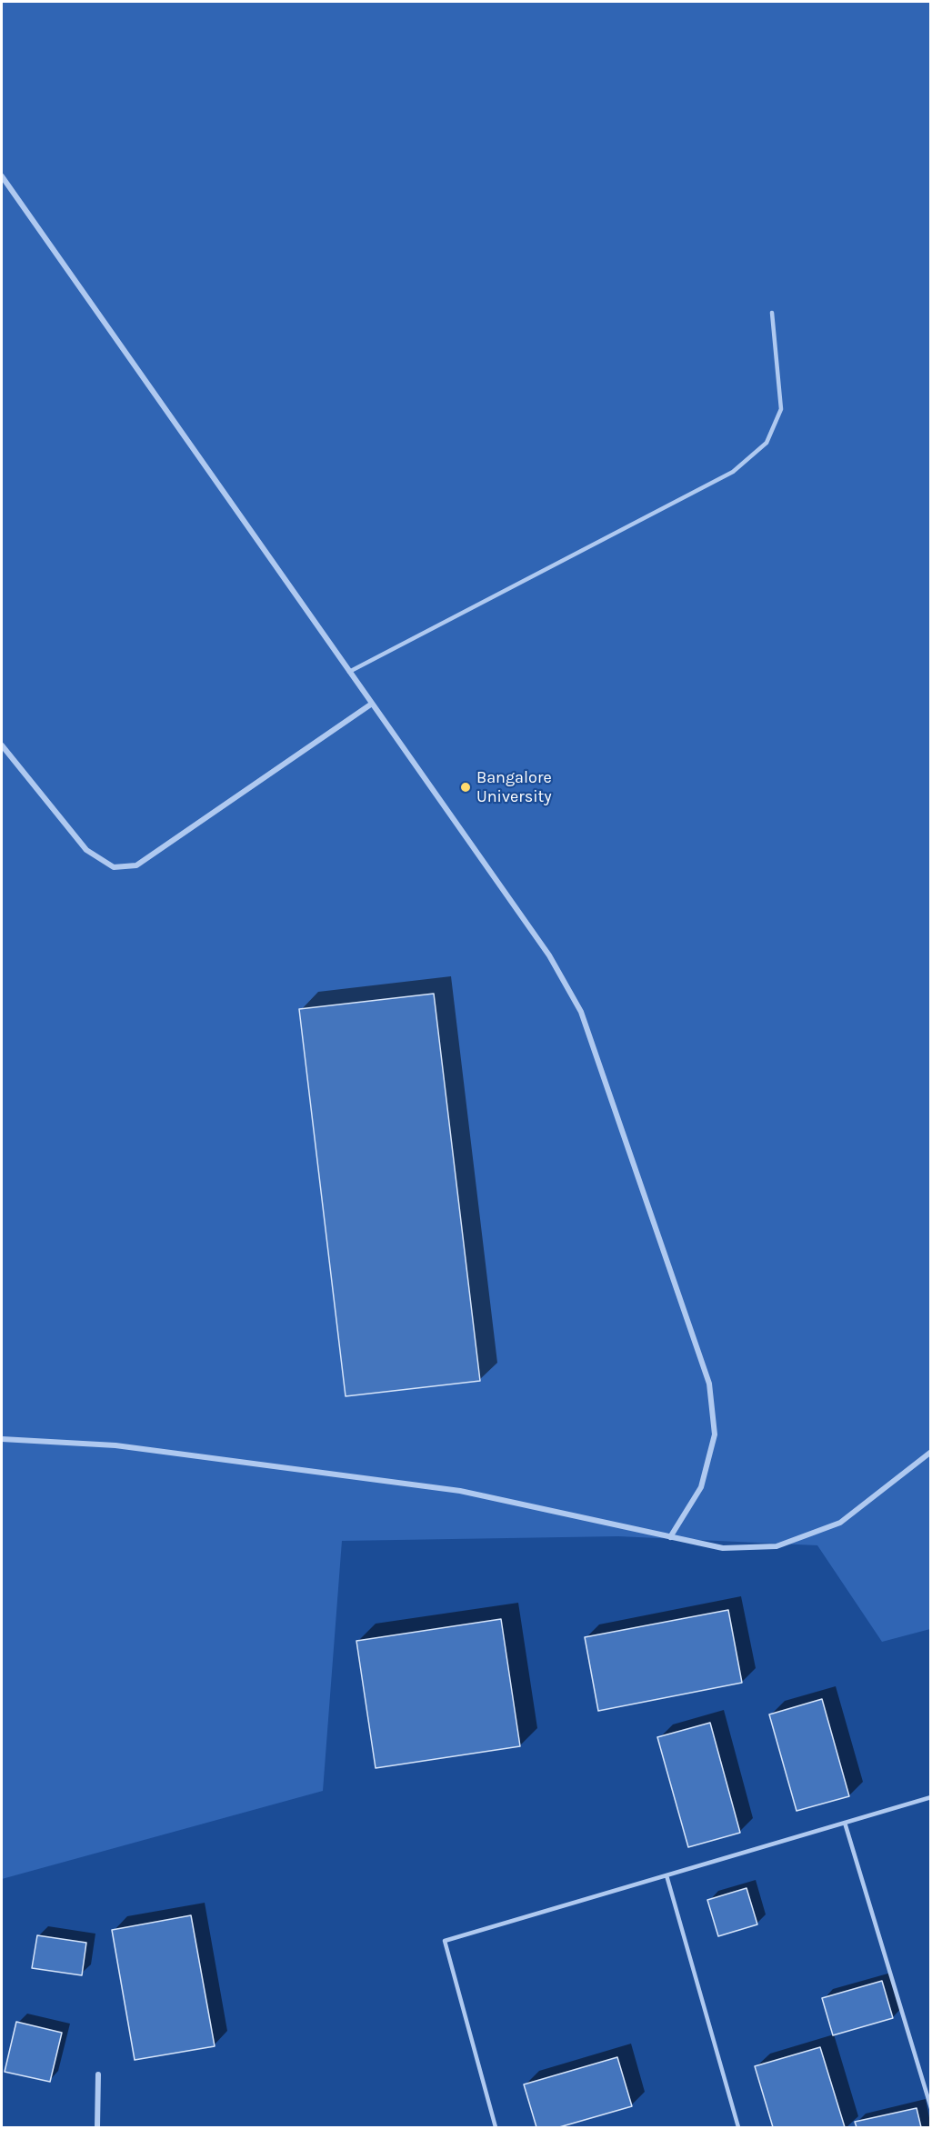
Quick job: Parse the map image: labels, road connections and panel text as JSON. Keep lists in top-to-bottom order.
{
  "places": ["Bangalore University"]
}
